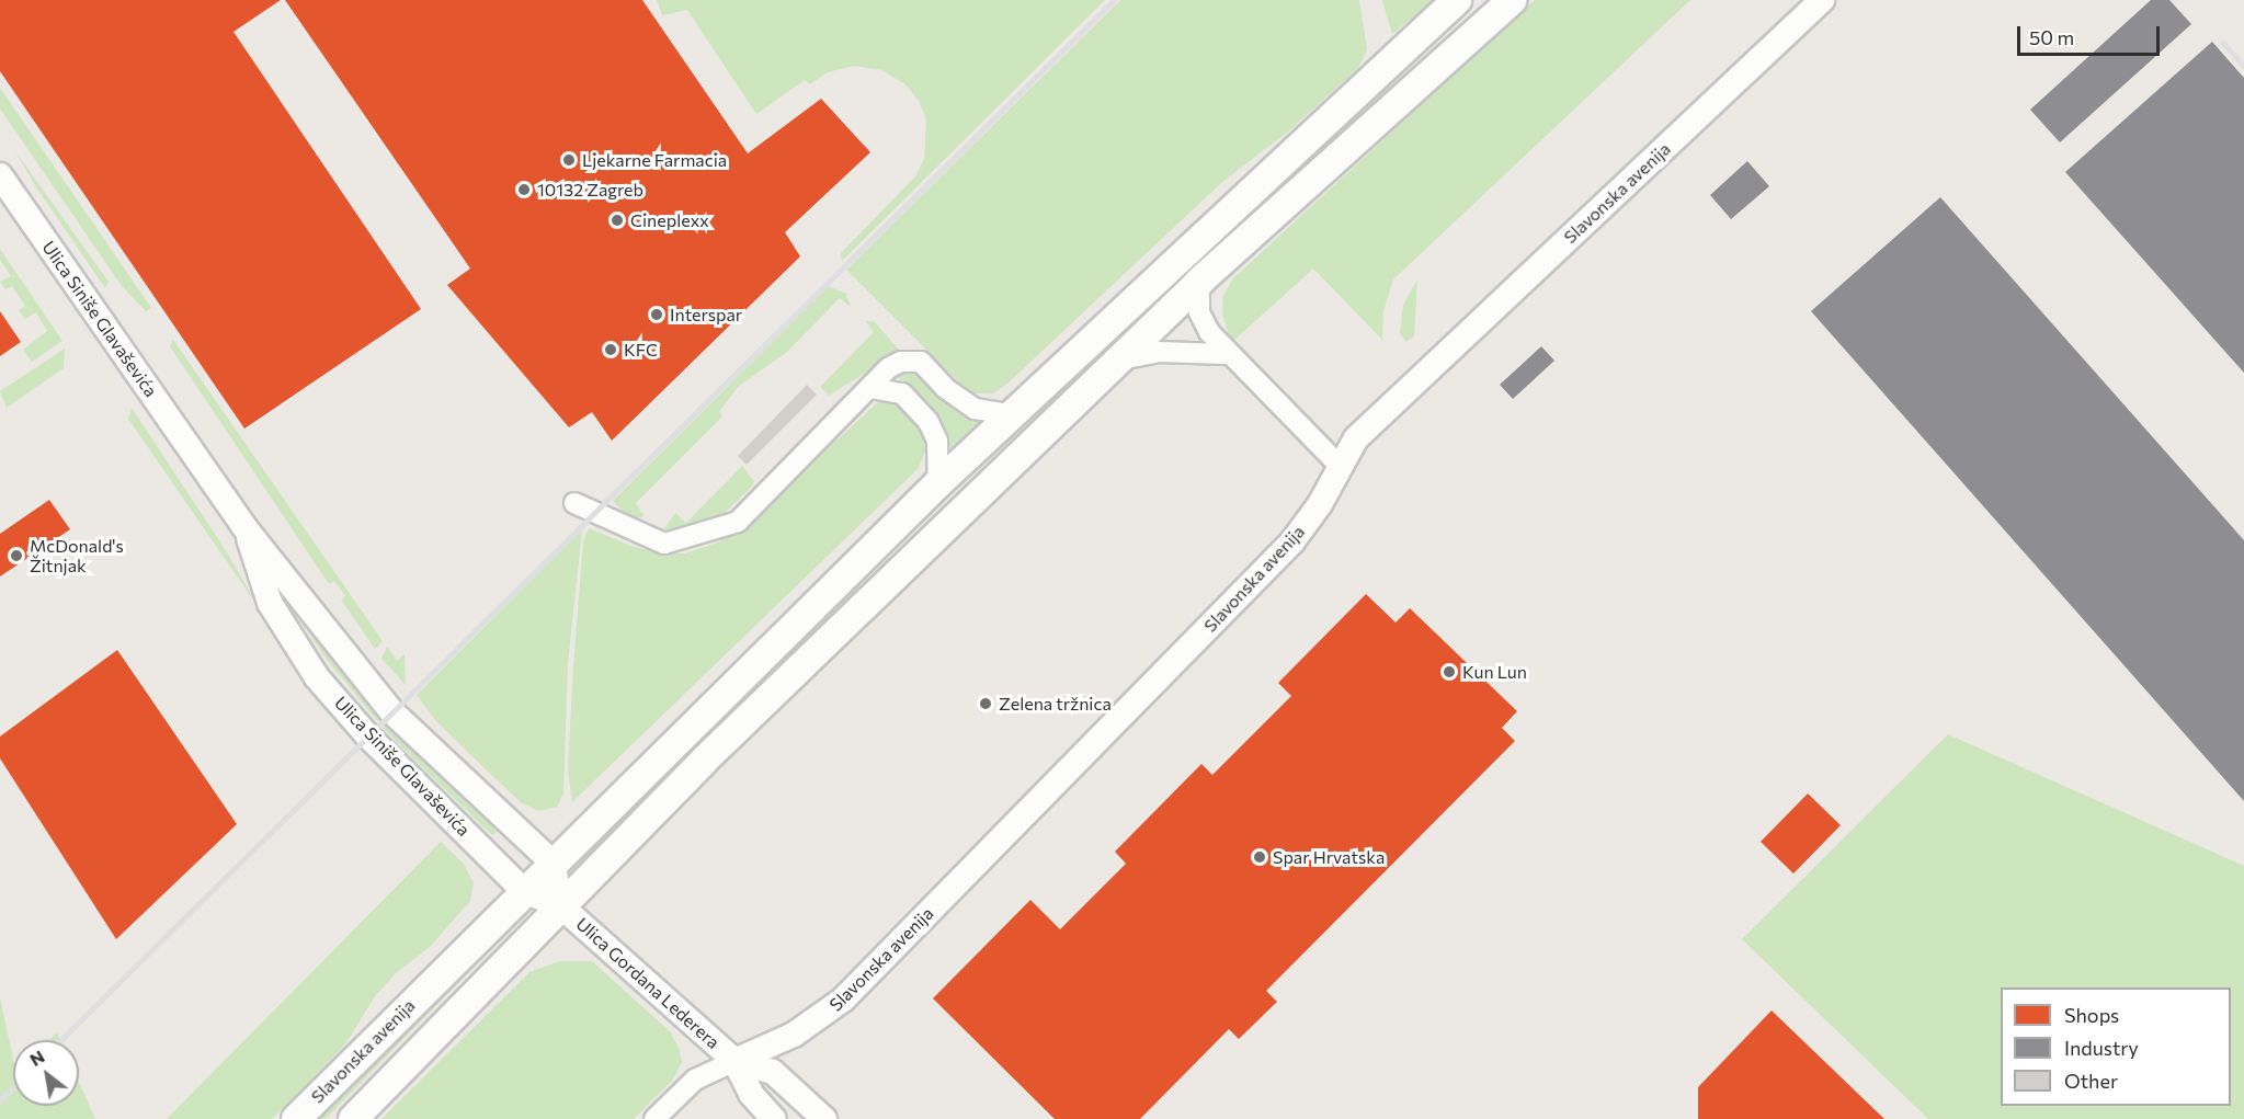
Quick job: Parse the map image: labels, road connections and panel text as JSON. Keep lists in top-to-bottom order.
{
  "streets": {
    "main road": ["Slavonska avenija"],
    "street": ["Ulica Siniše Glavaševića", "Ulica Gordana Lederera"]
  },
  "crossings": [
    ["Slavonska avenija", "Ulica Siniše Glavaševića"],
    ["Slavonska avenija", "Ulica Gordana Lederera"],
    ["Ulica Siniše Glavaševića", "Ulica Gordana Lederera"]
  ],
  "places": [
    "Ljekarne Farmacia",
    "10132 Zagreb",
    "Cineplexx",
    "Interspar",
    "KFC",
    "McDonald's Žitnjak",
    "Kun Lun",
    "Zelena tržnica",
    "Spar Hrvatska"
  ],
  "legend": ["Shops", "Industry", "Other"],
  "scale_bar": "50 m",
  "north": "top left"
}
